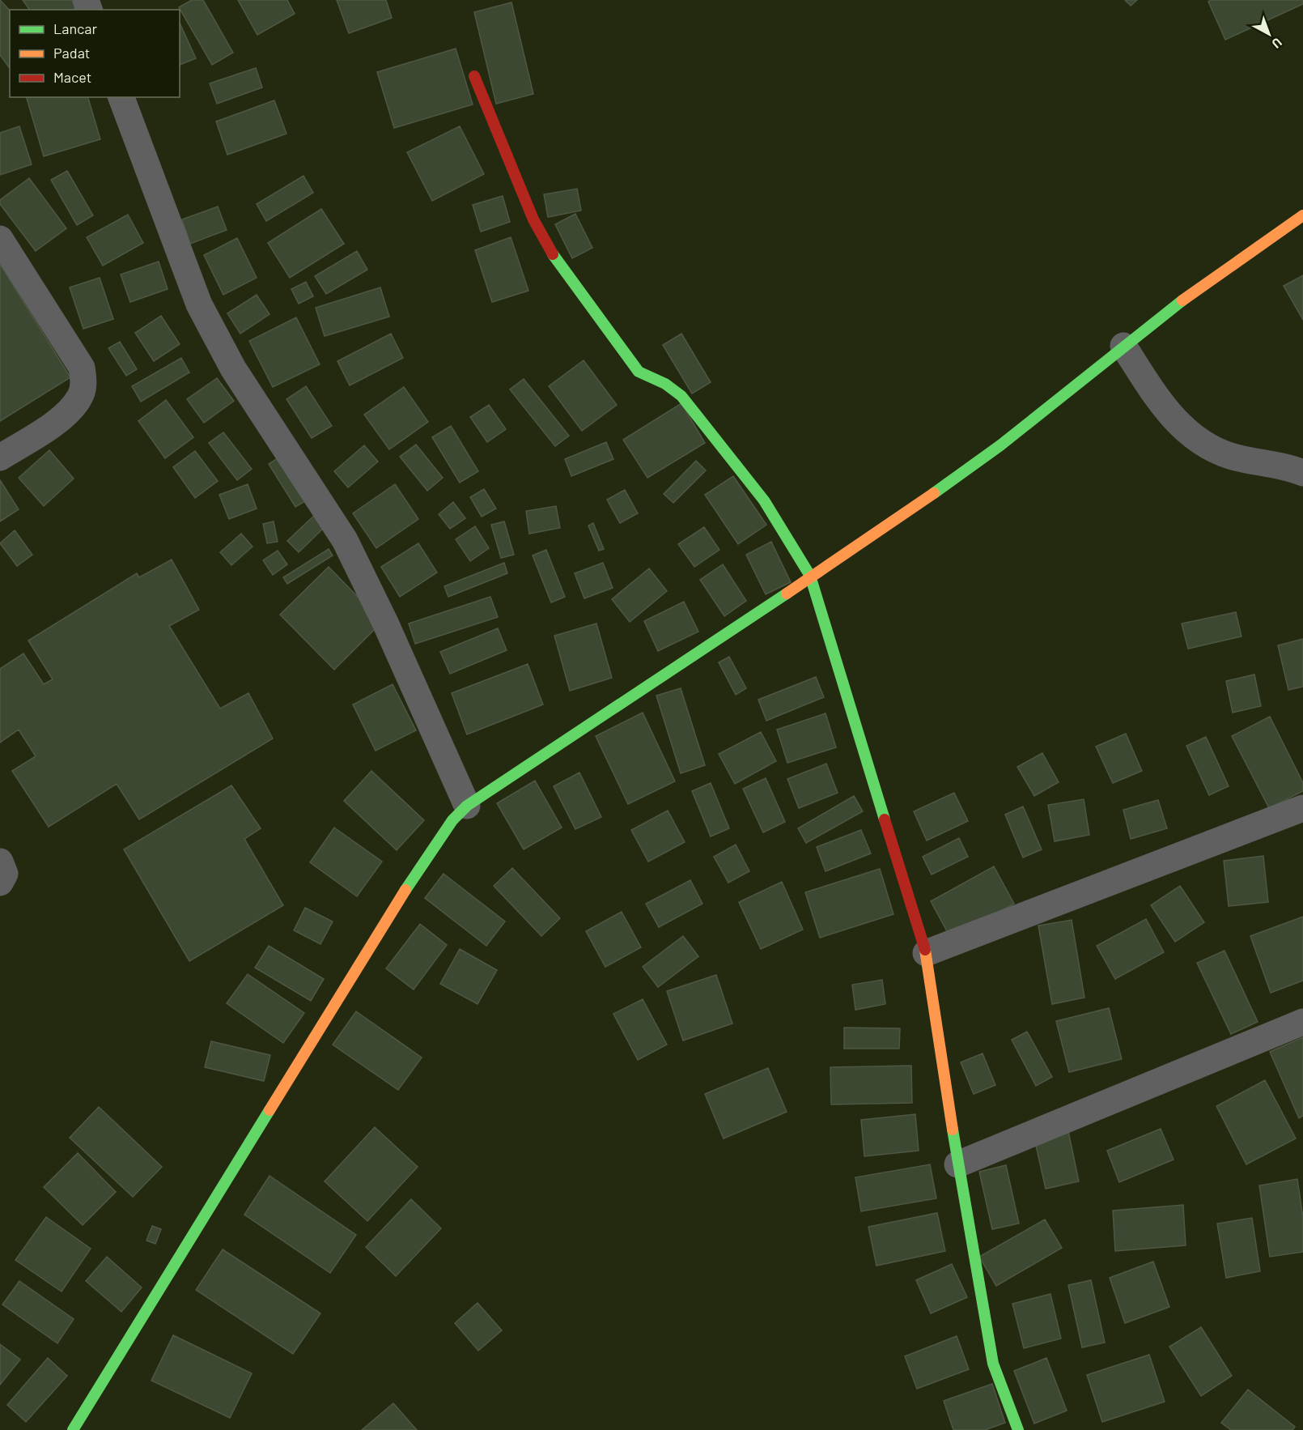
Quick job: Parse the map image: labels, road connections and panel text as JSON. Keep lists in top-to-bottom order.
{
  "legend": ["Lancar", "Padat", "Macet"],
  "north": "bottom right"
}
